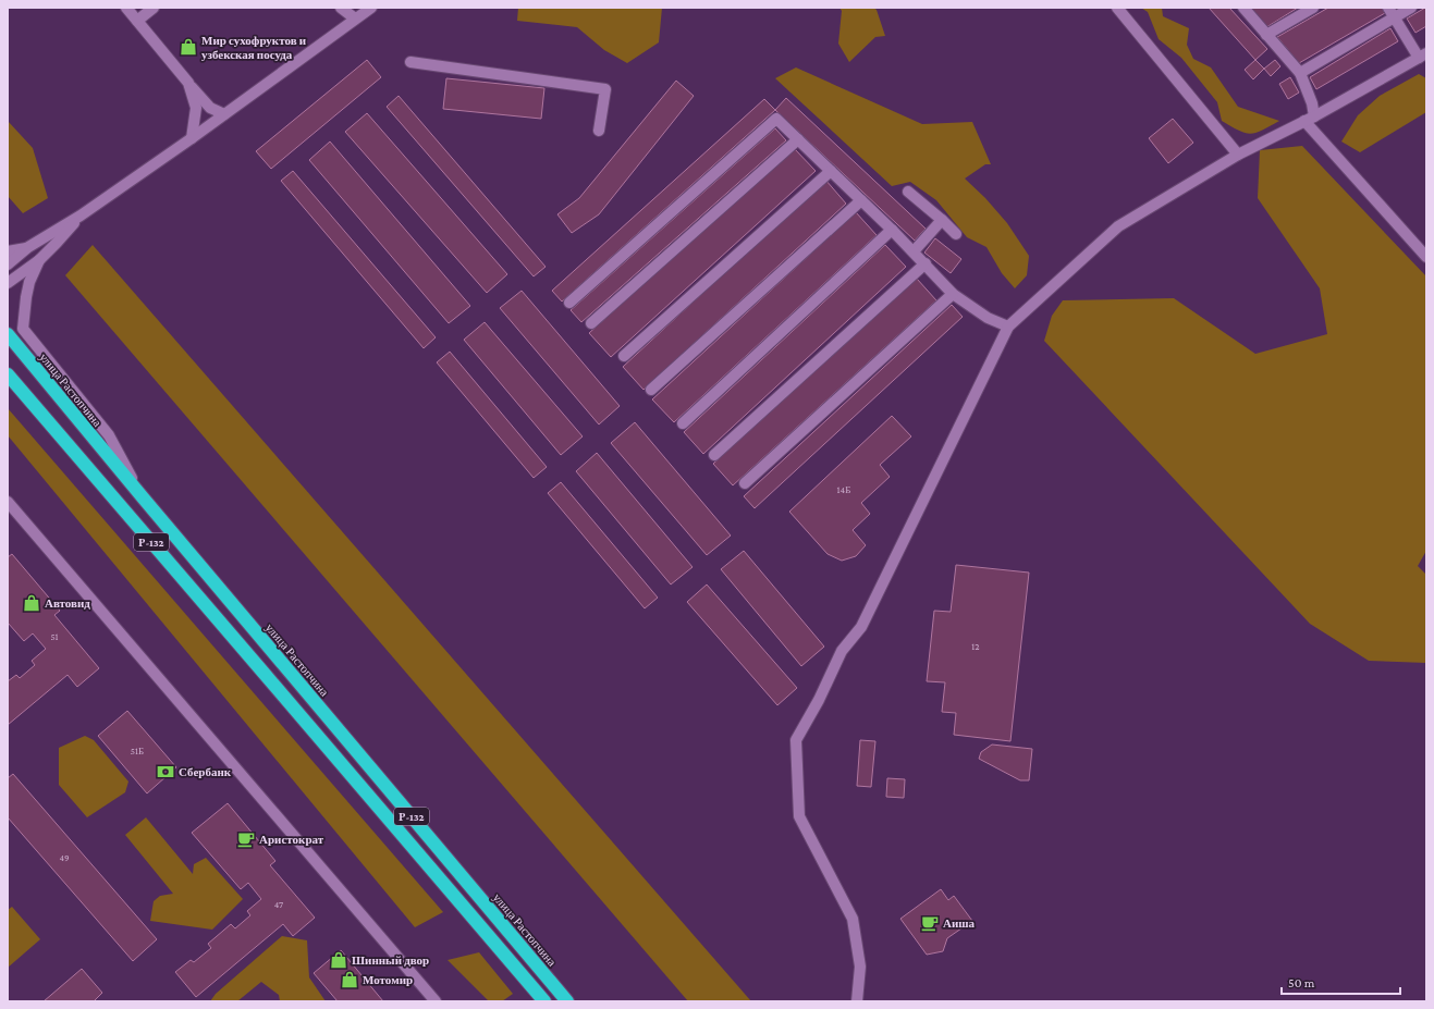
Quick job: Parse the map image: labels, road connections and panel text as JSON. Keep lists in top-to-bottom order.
{
  "streets": {
    "highway": ["улица Растопчина", "Р-132"]
  },
  "places": {
    "shop": [
      "Мир сухофруктов и узбекская посуда",
      "Автовид",
      "Шинный двор",
      "Мотомир"
    ],
    "bank": ["Сбербанк"],
    "cafe": ["Аристократ", "Аиша"]
  },
  "house_numbers": [
    "14Б",
    "51",
    "12",
    "51Б",
    "49",
    "47"
  ],
  "scale_bar": "50 m"
}
